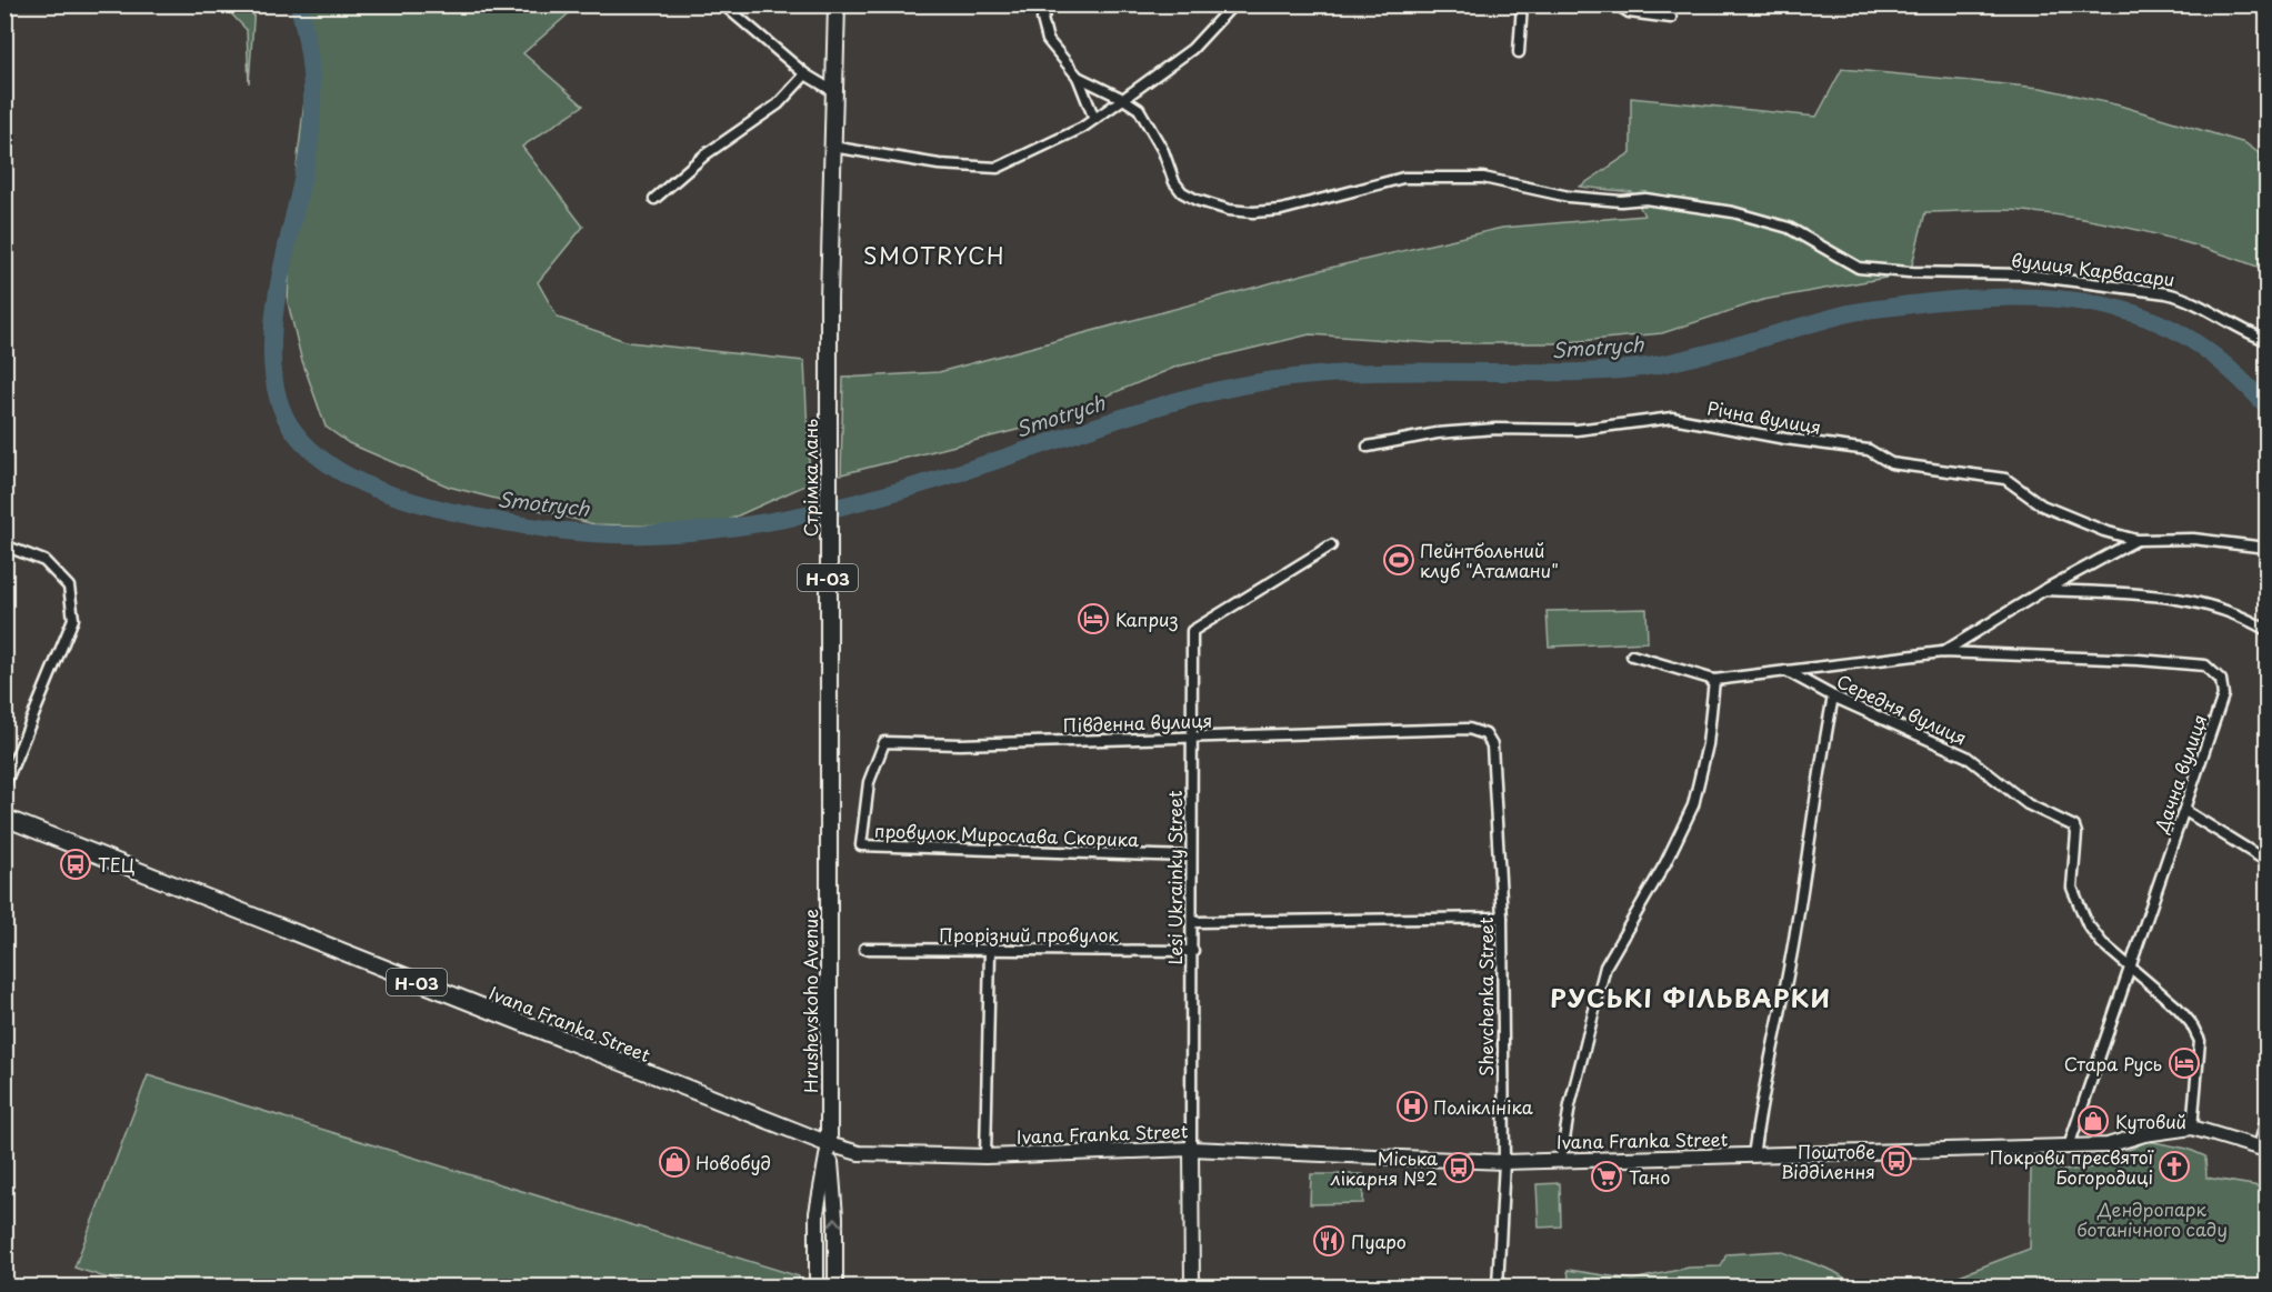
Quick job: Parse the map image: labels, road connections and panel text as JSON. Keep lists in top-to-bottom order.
{
  "streets": {
    "main road": [
      "Стрімка лань",
      "Н-03",
      "Hrushevskoho Avenue",
      "Ivana Franka Street"
    ],
    "street": [
      "вулиця Карвасари",
      "Річна вулиця",
      "Середня вулиця",
      "Південна вулиця",
      "Дачна вулиця",
      "провулок Мирослава Скорика",
      "Lesi Ukrainky Street",
      "Прорізний провулок",
      "Shevchenka Street"
    ]
  },
  "crossings": [
    ["Річна вулиця", "Середня вулиця"],
    ["Річна вулиця", "Дачна вулиця"],
    ["Стрімка лань", "Н-03"],
    ["Стрімка лань", "Hrushevskoho Avenue"],
    ["Середня вулиця", "Дачна вулиця"],
    ["Середня вулиця", "Ivana Franka Street"],
    ["Південна вулиця", "провулок Мирослава Скорика"],
    ["Південна вулиця", "Lesi Ukrainky Street"],
    ["Південна вулиця", "Shevchenka Street"],
    ["Дачна вулиця", "Ivana Franka Street"],
    ["провулок Мирослава Скорика", "Lesi Ukrainky Street"],
    ["Lesi Ukrainky Street", "Прорізний провулок"],
    ["Lesi Ukrainky Street", "Ivana Franka Street"],
    ["Shevchenka Street", "Ivana Franka Street"],
    ["Hrushevskoho Avenue", "Ivana Franka Street"]
  ],
  "districts": ["SMOTRYCH", "РУСЬКІ ФІЛЬВАРКИ"],
  "water": ["Smotrych"],
  "parks": ["Дендропарк ботанічного саду"],
  "places": {
    "sports": ["Пейнтбольний клуб \"Атамани\""],
    "hotel": ["Каприз", "Стара Русь"],
    "bus stop": ["ТЕЦ", "Поштове Відділення", "Міська лікарня №2"],
    "hospital": ["Поліклініка"],
    "shop": ["Кутовий", "Новобуд"],
    "church": ["Покрови пресвятої Богородиці"],
    "supermarket": ["Тано"],
    "restaurant": ["Пуаро"]
  }
}
